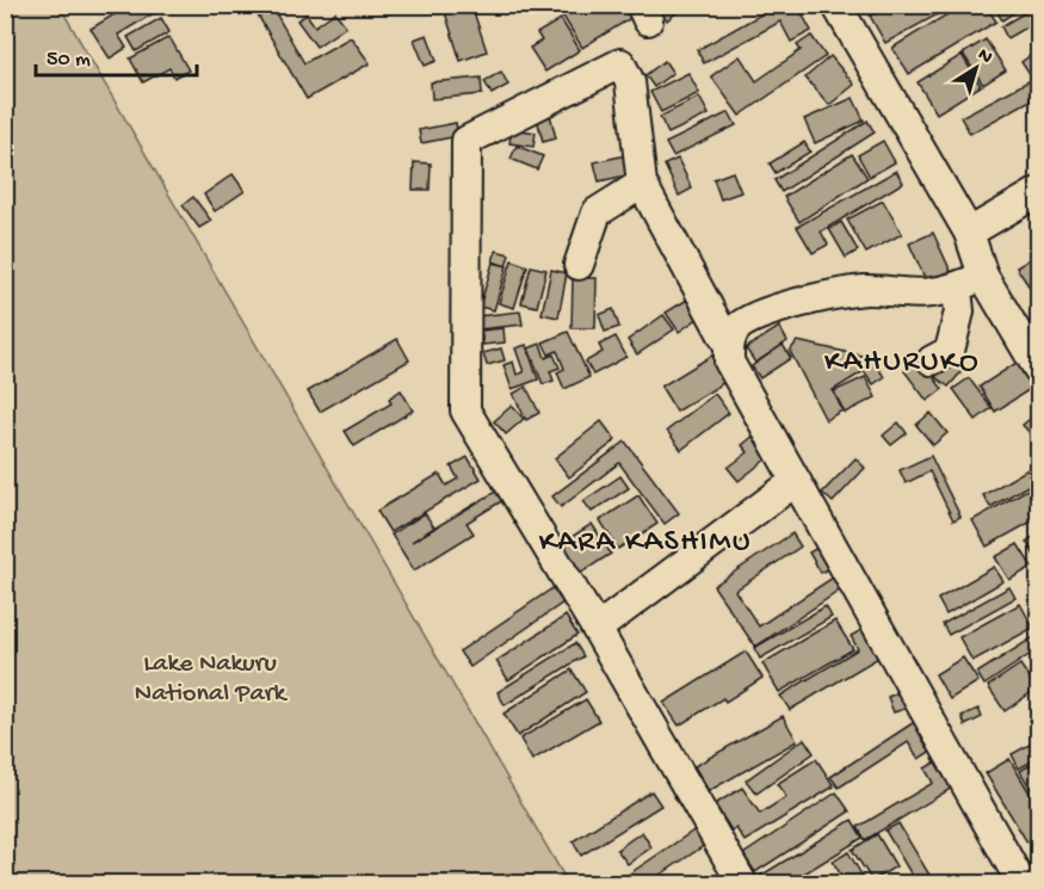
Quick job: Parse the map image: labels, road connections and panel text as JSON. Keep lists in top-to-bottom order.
{
  "districts": ["KAHURUKO", "KARA KASHIMU"],
  "parks": ["Lake Nakuru National Park"],
  "scale_bar": "50 m",
  "north": "top right"
}
